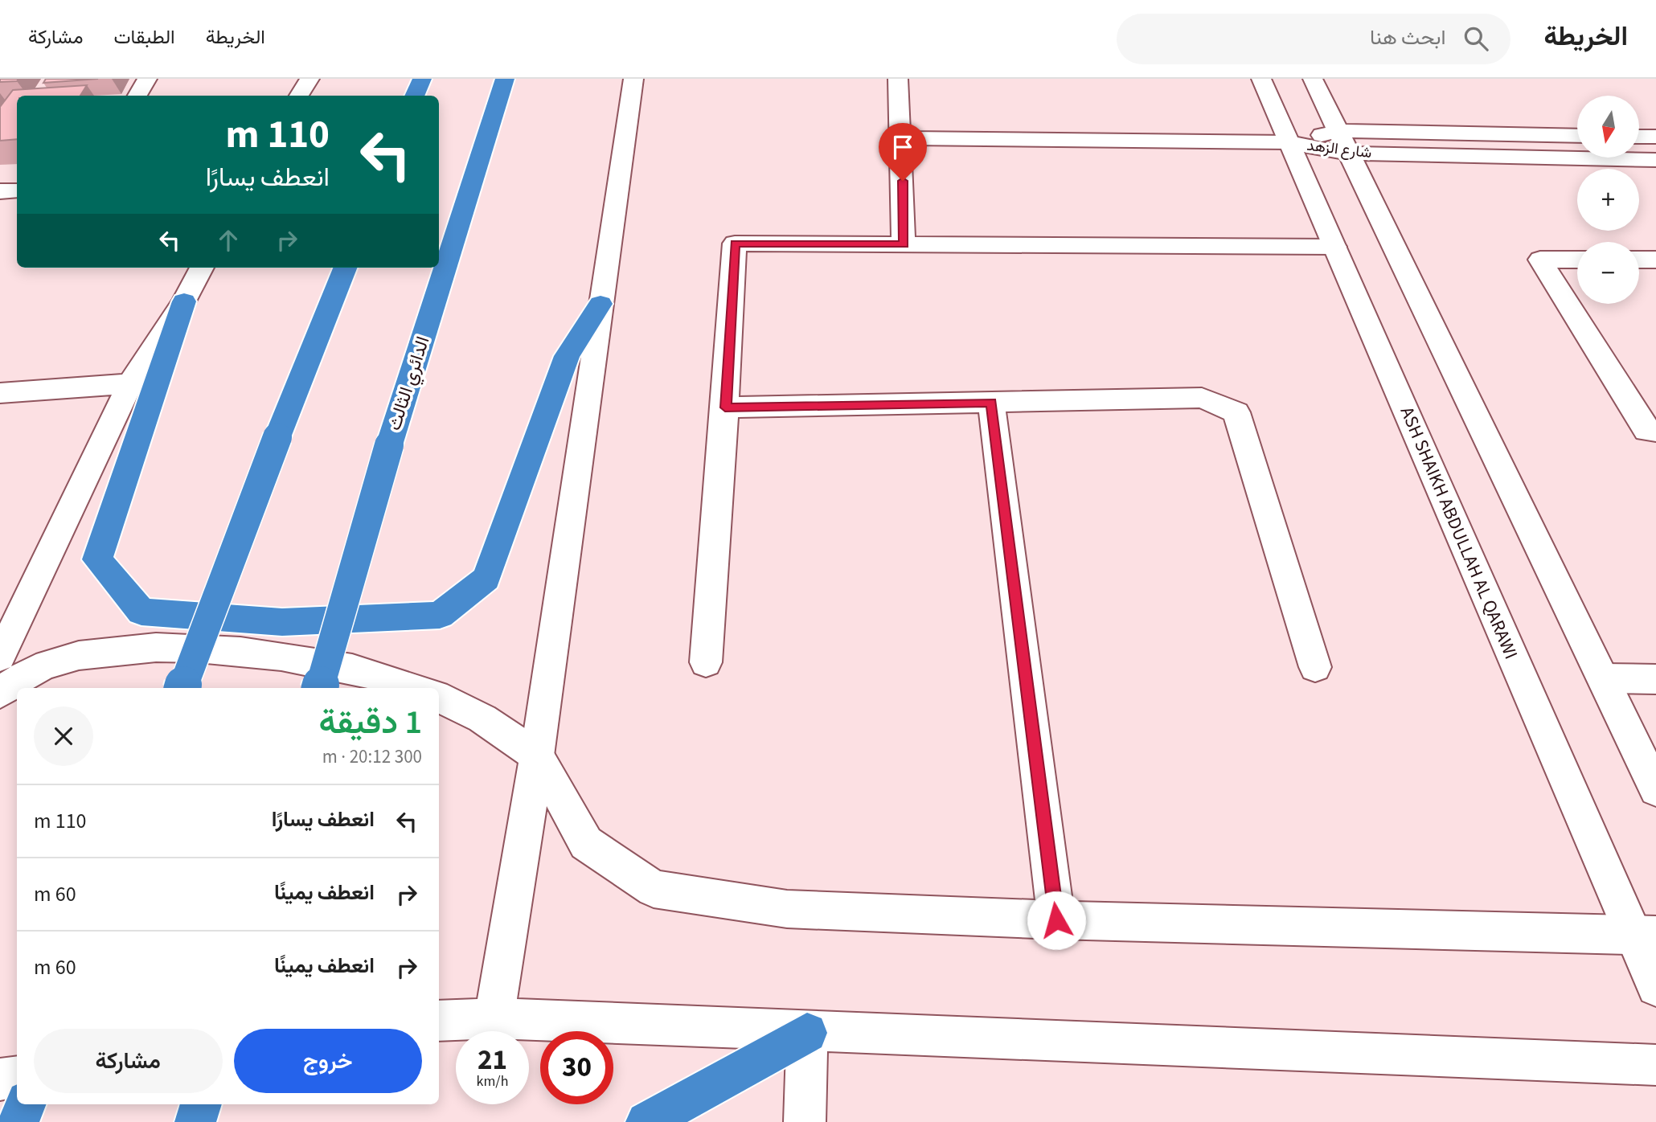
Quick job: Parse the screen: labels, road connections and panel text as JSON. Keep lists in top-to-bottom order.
{
  "streets": {
    "highway": ["الدائري الثالث"],
    "street": ["شارع الزهد", "ASH SHAIKH ABDULLAH AL QARAWI"]
  },
  "crossings": [
    ["شارع الزهد", "ASH SHAIKH ABDULLAH AL QARAWI"]
  ],
  "north": "bottom",
  "page": {
    "header": "الخريطة",
    "search": "ابحث هنا",
    "nav": ["الخريطة", "الطبقات", "مشاركة"],
    "map_buttons": ["+", "−"],
    "turn": ["110 m", "انعطف يسارًا"],
    "heading": ["1 دقيقة", "300 m · 20:12"],
    "list": [
      {
        "name": "انعطف يسارًا",
        "value": "110 m"
      },
      {
        "name": "انعطف يمينًا",
        "value": "60 m"
      },
      {
        "name": "انعطف يمينًا",
        "value": "60 m"
      }
    ],
    "buttons": ["خروج", "مشاركة"],
    "speed": "21 km/h",
    "limit": "30"
  }
}
